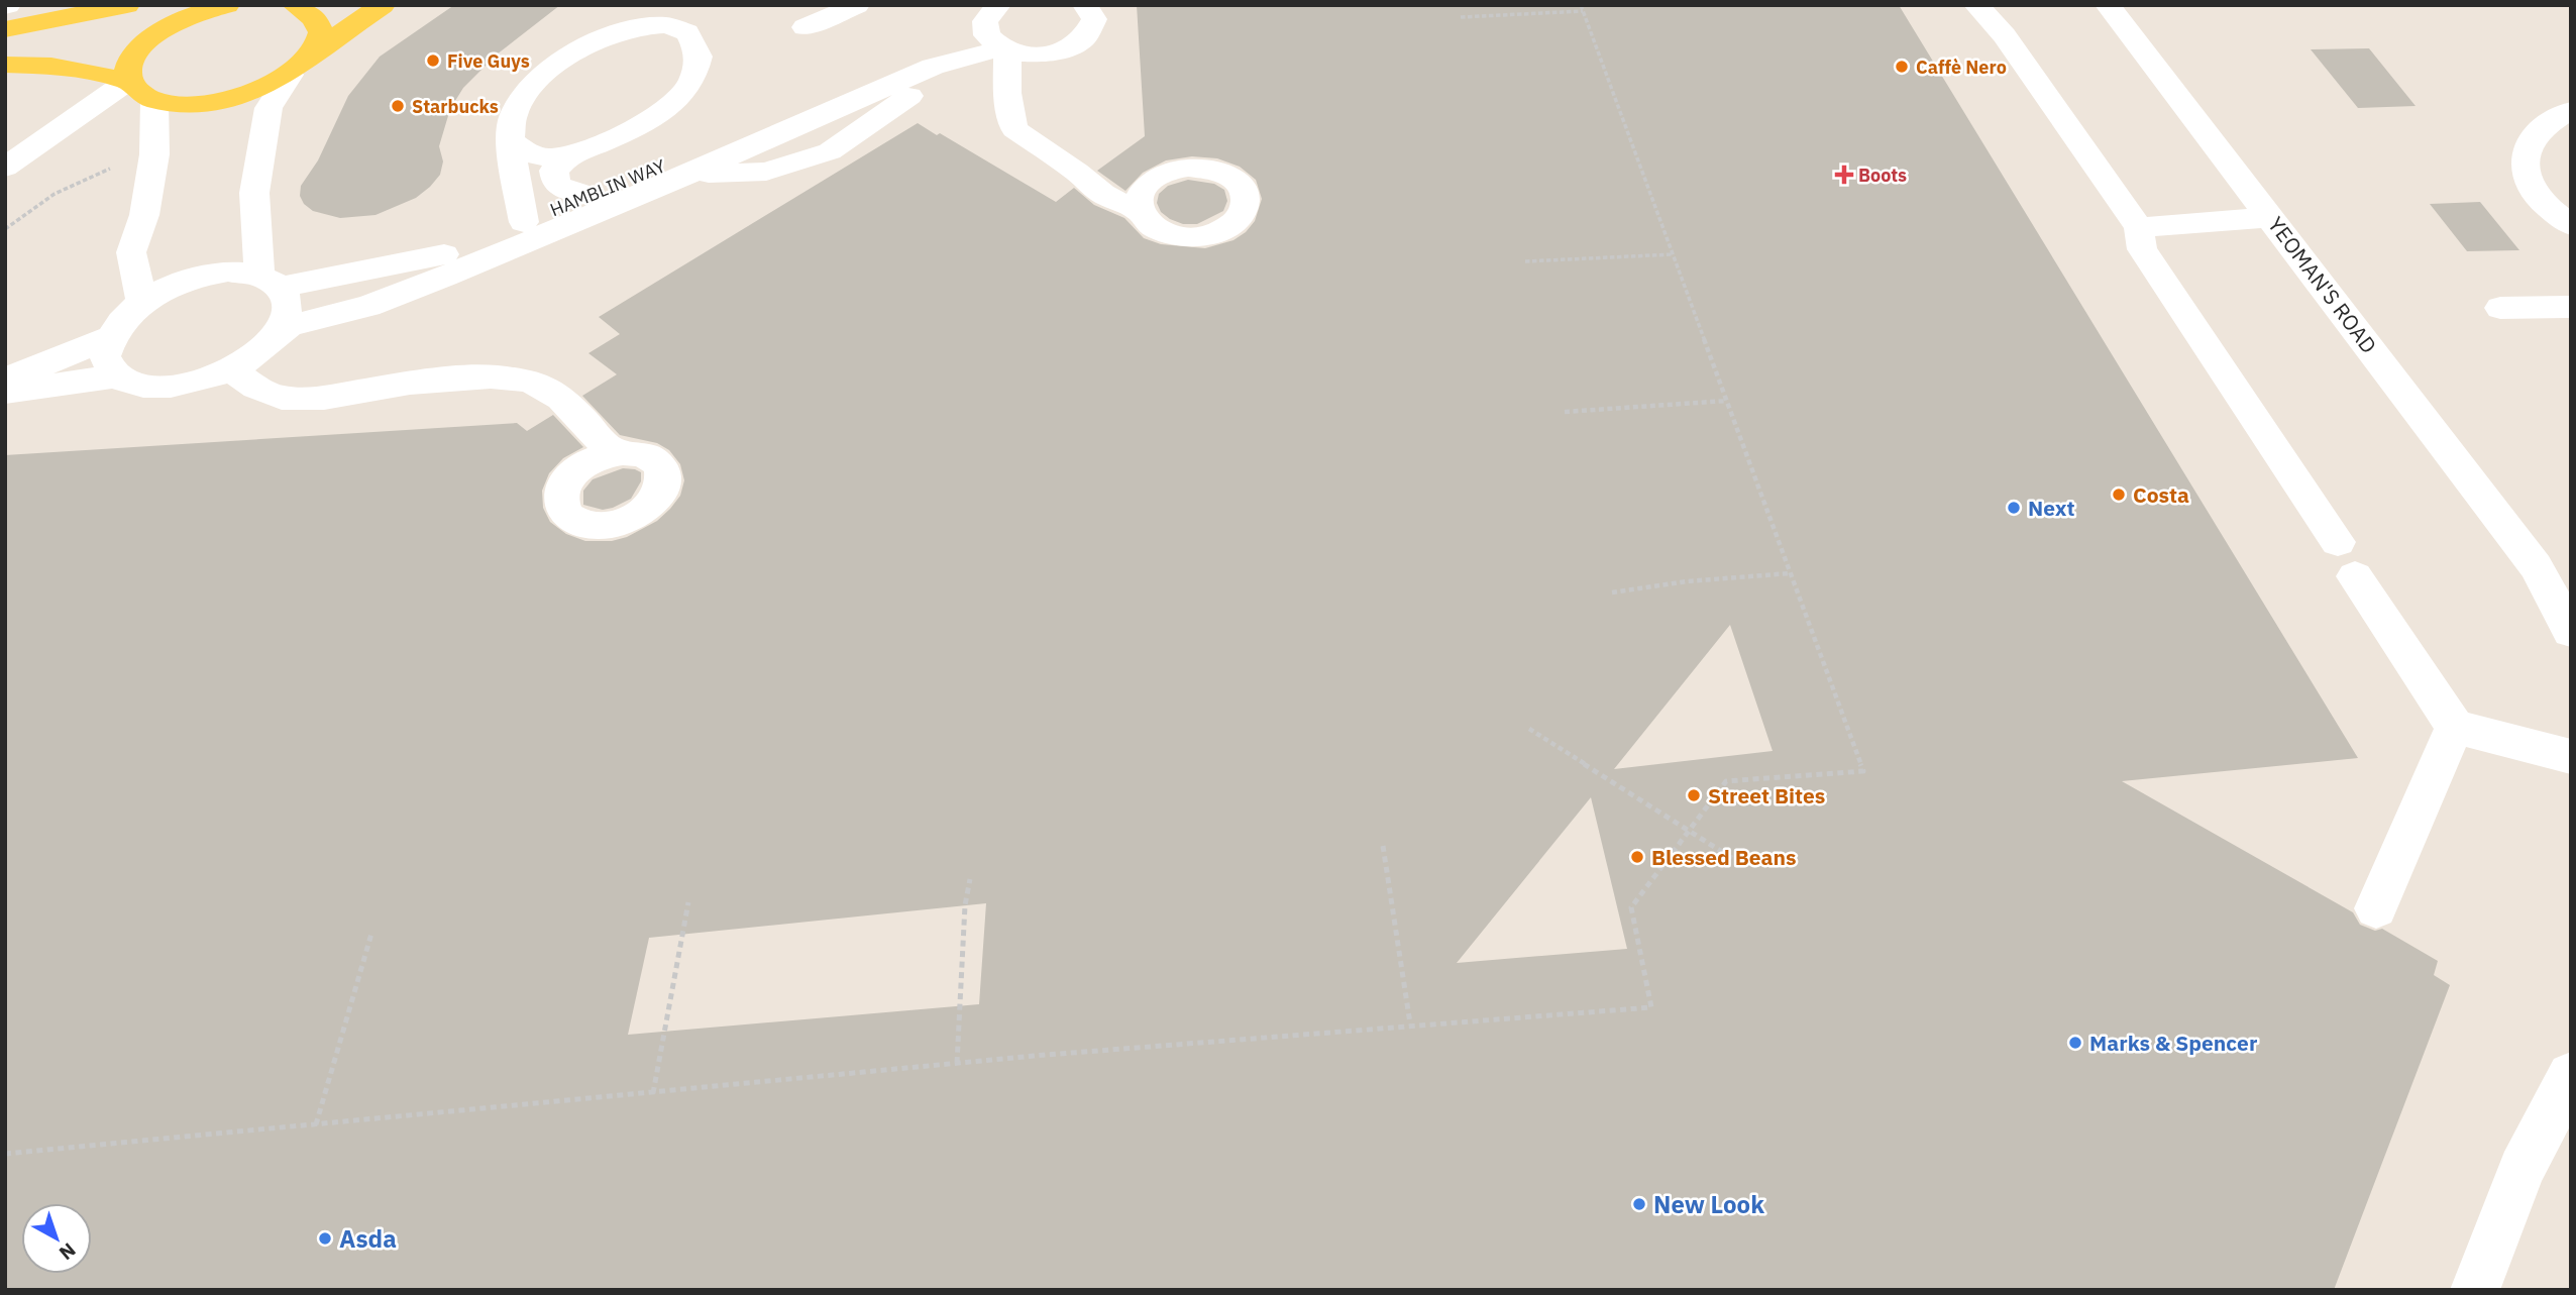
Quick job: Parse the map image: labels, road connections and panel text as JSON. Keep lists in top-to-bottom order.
{
  "streets": {
    "street": ["HAMBLIN WAY", "YEOMAN'S ROAD"]
  },
  "places": {
    "other": [
      "Five Guys",
      "Caffè Nero",
      "Starbucks",
      "Costa",
      "Next",
      "Street Bites",
      "Blessed Beans",
      "Marks & Spencer",
      "New Look",
      "Asda"
    ],
    "health": ["Boots"]
  },
  "north": "bottom right"
}
